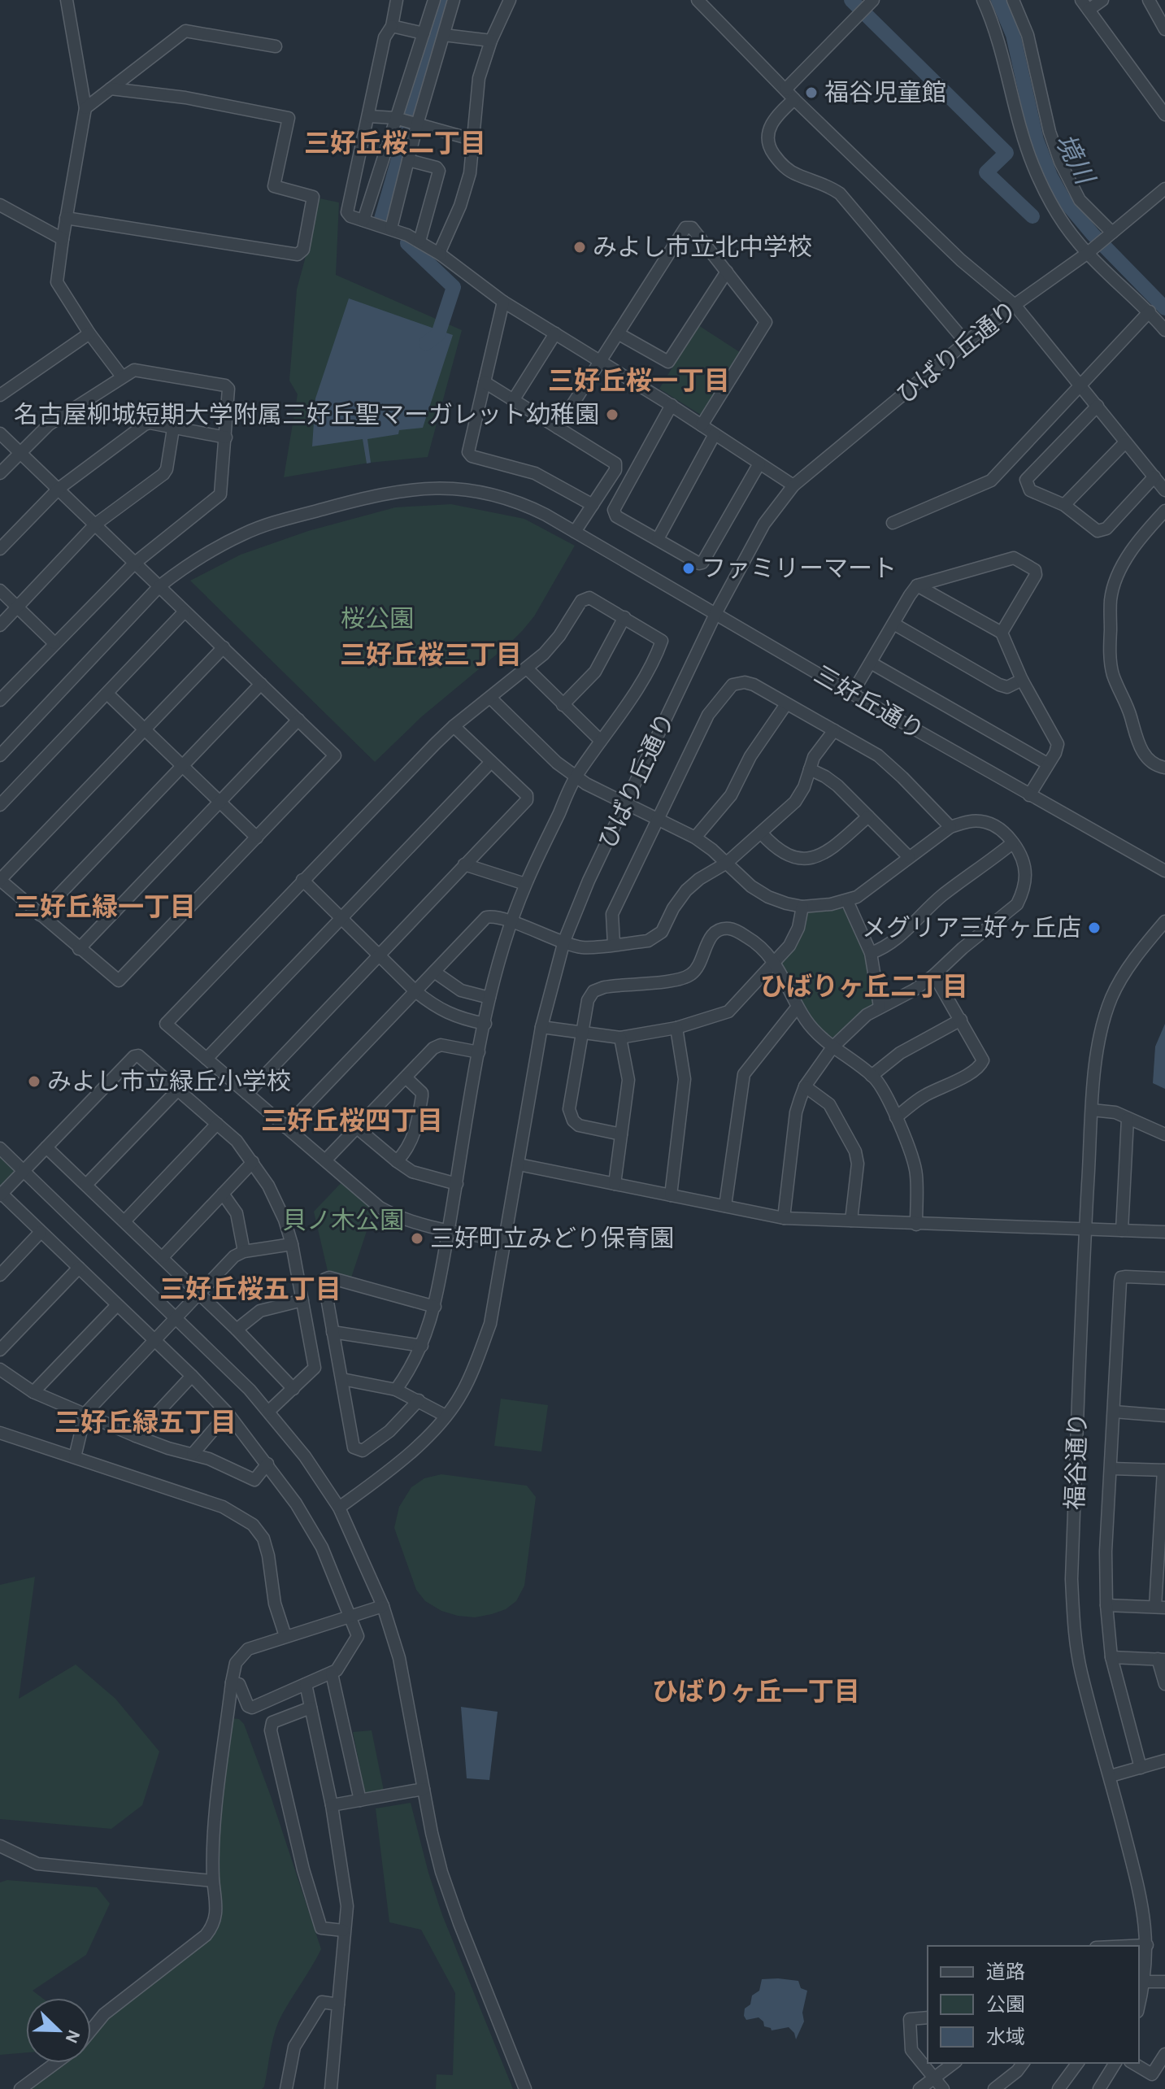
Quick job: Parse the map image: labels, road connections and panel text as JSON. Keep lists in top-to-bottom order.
{
  "streets": {
    "street": ["ひばり丘通り", "三好丘通り", "福谷通り"]
  },
  "crossings": [
    ["ひばり丘通り", "三好丘通り"]
  ],
  "districts": [
    "三好丘桜二丁目",
    "三好丘桜一丁目",
    "三好丘桜三丁目",
    "三好丘緑一丁目",
    "ひばりヶ丘二丁目",
    "三好丘桜四丁目",
    "三好丘桜五丁目",
    "三好丘緑五丁目",
    "ひばりヶ丘一丁目"
  ],
  "water": ["境川"],
  "parks": ["桜公園", "貝ノ木公園"],
  "places": [
    "福谷児童館",
    "みよし市立北中学校",
    "名古屋柳城短期大学附属三好丘聖マーガレット幼稚園",
    "ファミリーマート",
    "メグリア三好ヶ丘店",
    "みよし市立緑丘小学校",
    "三好町立みどり保育園"
  ],
  "legend": ["道路", "公園", "水域"],
  "north": "bottom right"
}
